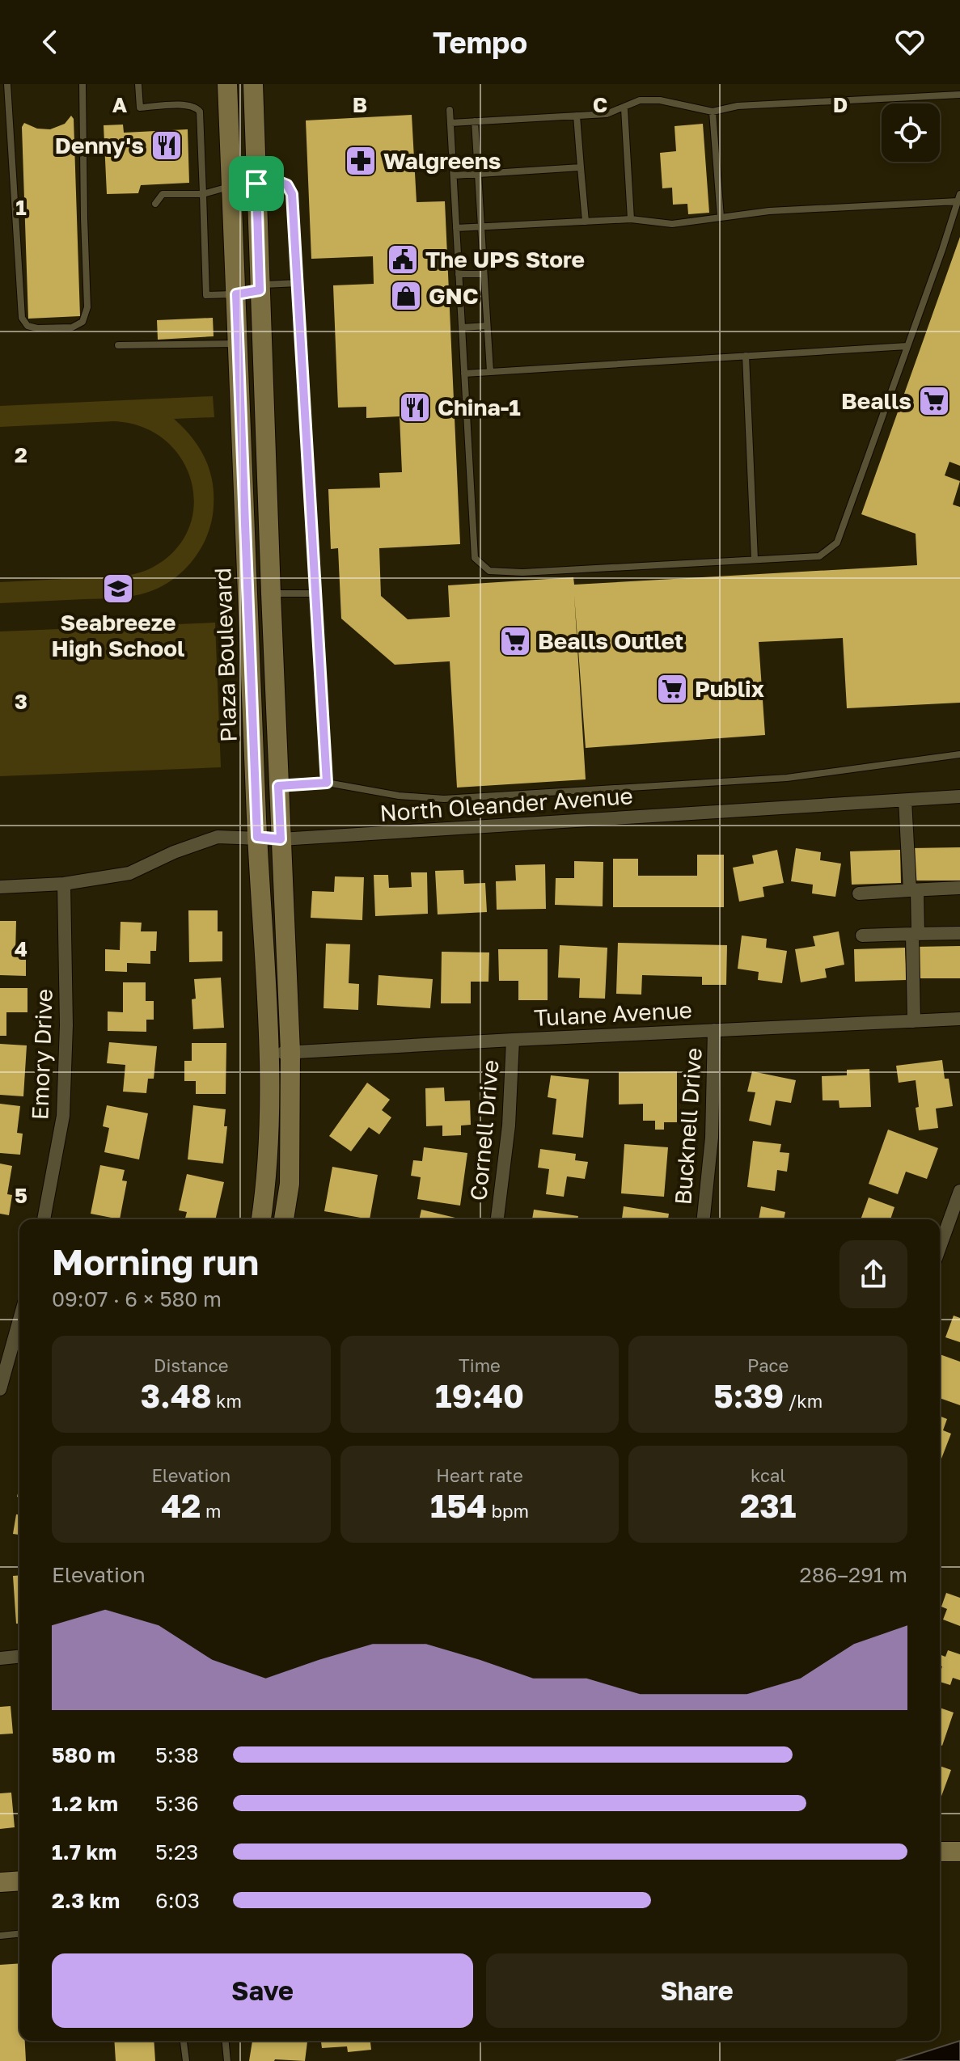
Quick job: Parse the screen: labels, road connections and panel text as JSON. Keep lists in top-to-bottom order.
{
  "streets": {
    "street": [
      "Plaza Boulevard",
      "North Oleander Avenue",
      "Tulane Avenue",
      "Emory Drive",
      "Bucknell Drive",
      "Cornell Drive"
    ]
  },
  "crossings": [
    ["Plaza Boulevard", "North Oleander Avenue"],
    ["Plaza Boulevard", "Tulane Avenue"],
    ["North Oleander Avenue", "Emory Drive"],
    ["Tulane Avenue", "Bucknell Drive"],
    ["Tulane Avenue", "Cornell Drive"]
  ],
  "places": {
    "restaurant": ["Denny's", "China-1"],
    "pharmacy": ["Walgreens"],
    "public building": ["The UPS Store"],
    "shop": ["GNC"],
    "supermarket": ["Bealls", "Bealls Outlet", "Publix"],
    "school or university": ["Seabreeze High School"]
  },
  "page": {
    "header": "Tempo",
    "heading": ["Morning run", "09:07 · 6 × 580 m"],
    "stats": [
      ["Distance", "3.48 km"],
      ["Time", "19:40"],
      ["Pace", "5:39 /km"],
      ["Elevation", "42 m"],
      ["Heart rate", "154 bpm"],
      ["kcal", "231"]
    ],
    "chart": ["Elevation", "286–291 m"],
    "list": [
      {
        "name": "580 m",
        "note": "5:38"
      },
      {
        "name": "1.2 km",
        "note": "5:36"
      },
      {
        "name": "1.7 km",
        "note": "5:23"
      },
      {
        "name": "2.3 km",
        "note": "6:03"
      }
    ],
    "buttons": ["Save", "Share"]
  },
  "grid": {
    "columns": [
      "A",
      "B",
      "C",
      "D"
    ],
    "rows": [
      "1",
      "2",
      "3",
      "4",
      "5"
    ]
  }
}
